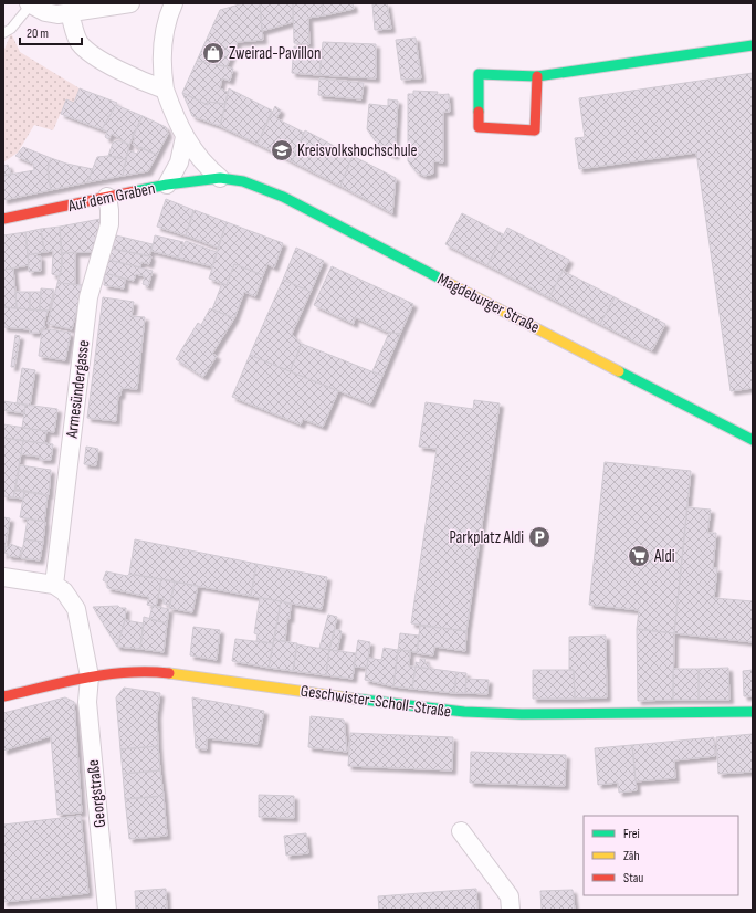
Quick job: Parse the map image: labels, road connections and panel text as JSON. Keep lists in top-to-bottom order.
{
  "streets": {
    "street": [
      "Auf dem Graben",
      "Magdeburger Straße",
      "Armesündergasse",
      "Geschwister-Scholl-Straße",
      "Georgstraße"
    ]
  },
  "crossings": [
    ["Auf dem Graben", "Magdeburger Straße"],
    ["Auf dem Graben", "Armesündergasse"],
    ["Armesündergasse", "Georgstraße"],
    ["Geschwister-Scholl-Straße", "Georgstraße"]
  ],
  "places": {
    "shop": ["Zweirad-Pavillon"],
    "school or university": ["Kreisvolkshochschule"],
    "parking": ["Parkplatz Aldi"],
    "supermarket": ["Aldi"]
  },
  "legend": ["Frei", "Zäh", "Stau"],
  "scale_bar": "20 m"
}
